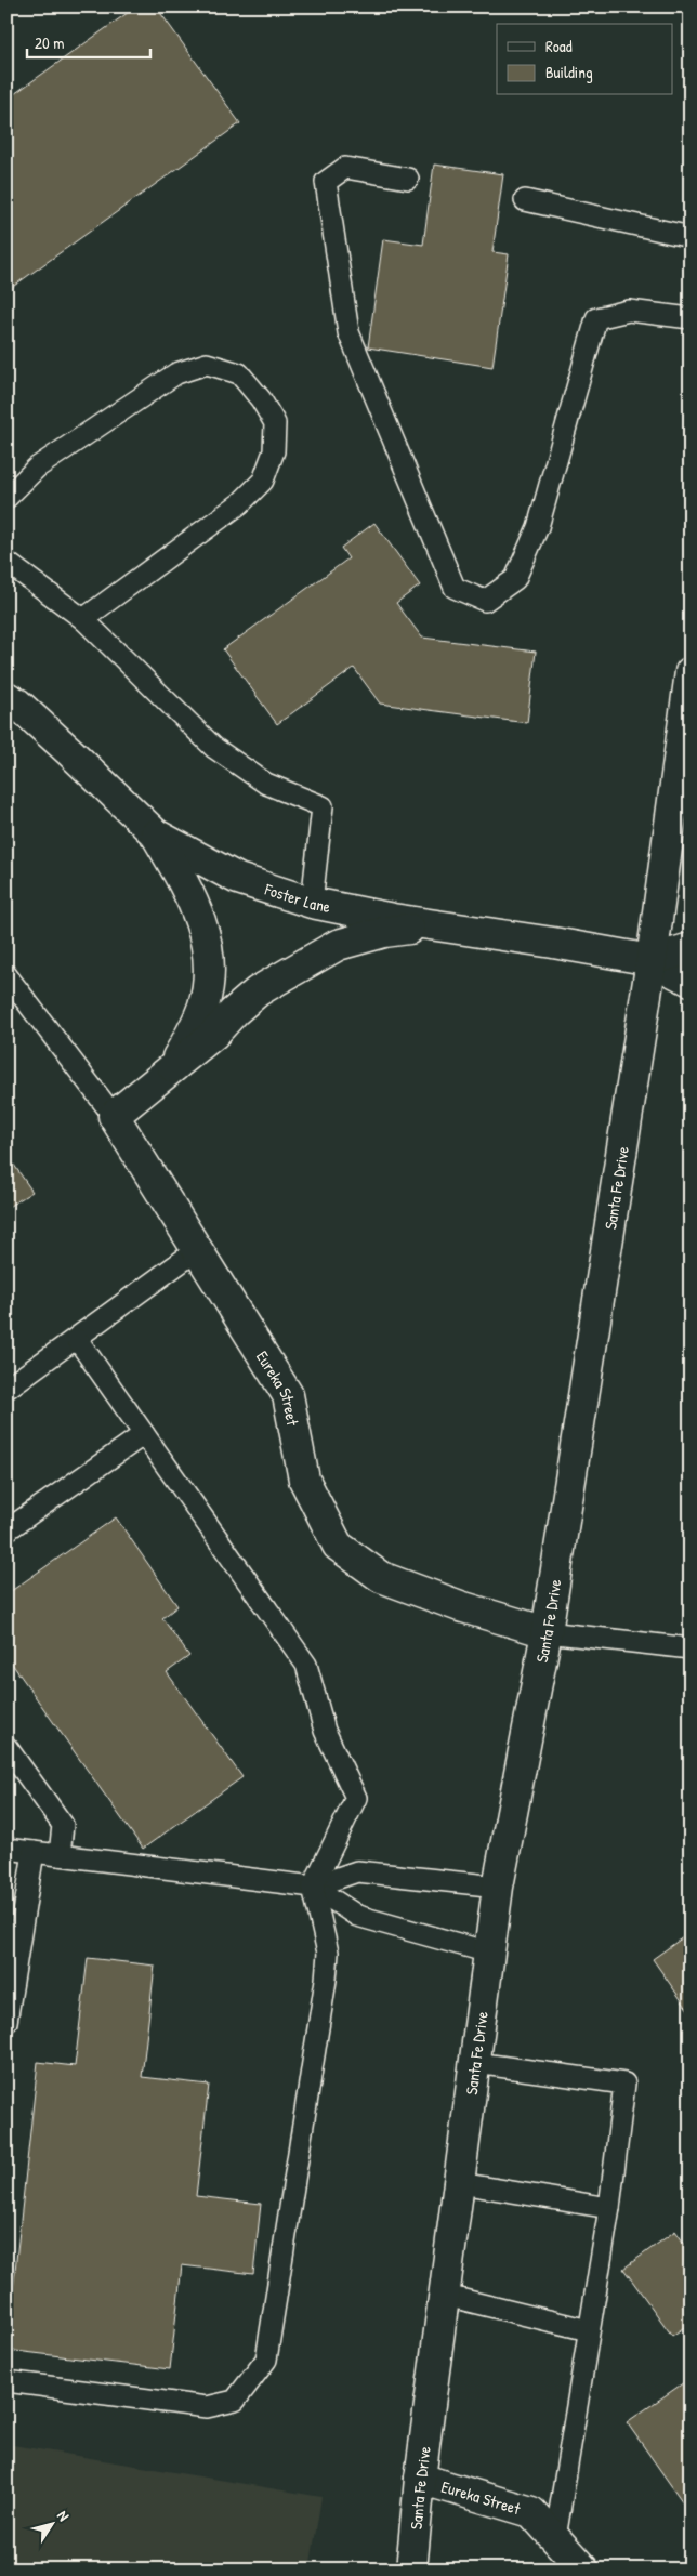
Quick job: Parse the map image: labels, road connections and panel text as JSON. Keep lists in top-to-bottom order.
{
  "streets": {
    "street": ["Foster Lane", "Santa Fe Drive", "Eureka Street"]
  },
  "crossings": [
    ["Foster Lane", "Santa Fe Drive"],
    ["Santa Fe Drive", "Eureka Street"]
  ],
  "legend": ["Road", "Building"],
  "scale_bar": "20 m",
  "north": "top right"
}
